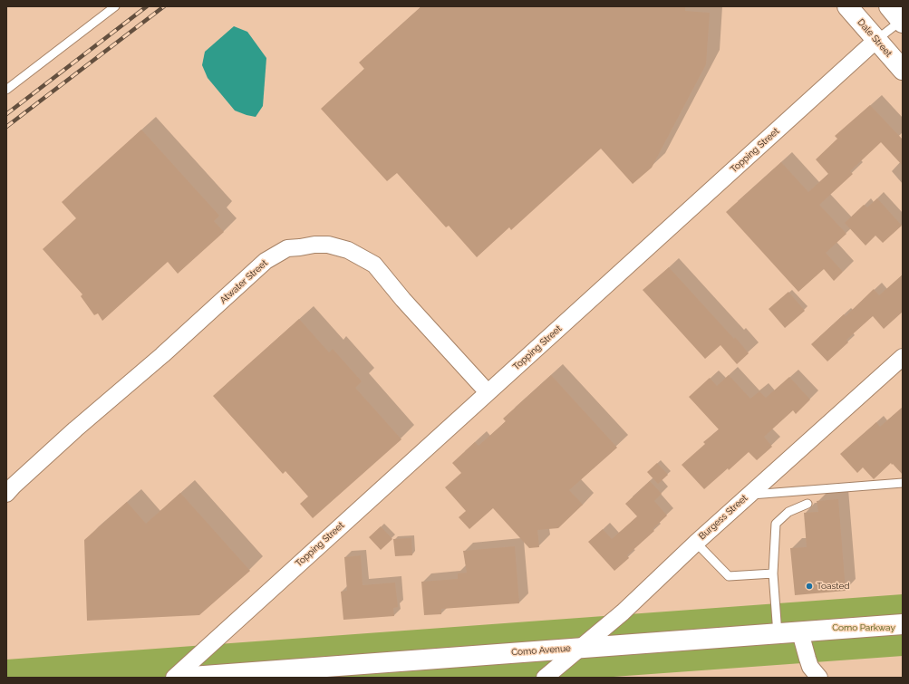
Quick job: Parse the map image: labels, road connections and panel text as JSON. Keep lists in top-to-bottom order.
{
  "streets": {
    "main road": ["Dale Street", "Como Avenue"],
    "street": ["Topping Street", "Atwater Street", "Burgess Street"]
  },
  "crossings": [
    ["Dale Street", "Topping Street"],
    ["Topping Street", "Atwater Street"],
    ["Burgess Street", "Como Avenue"]
  ],
  "parks": ["Como Parkway"],
  "places": ["Toasted"]
}
